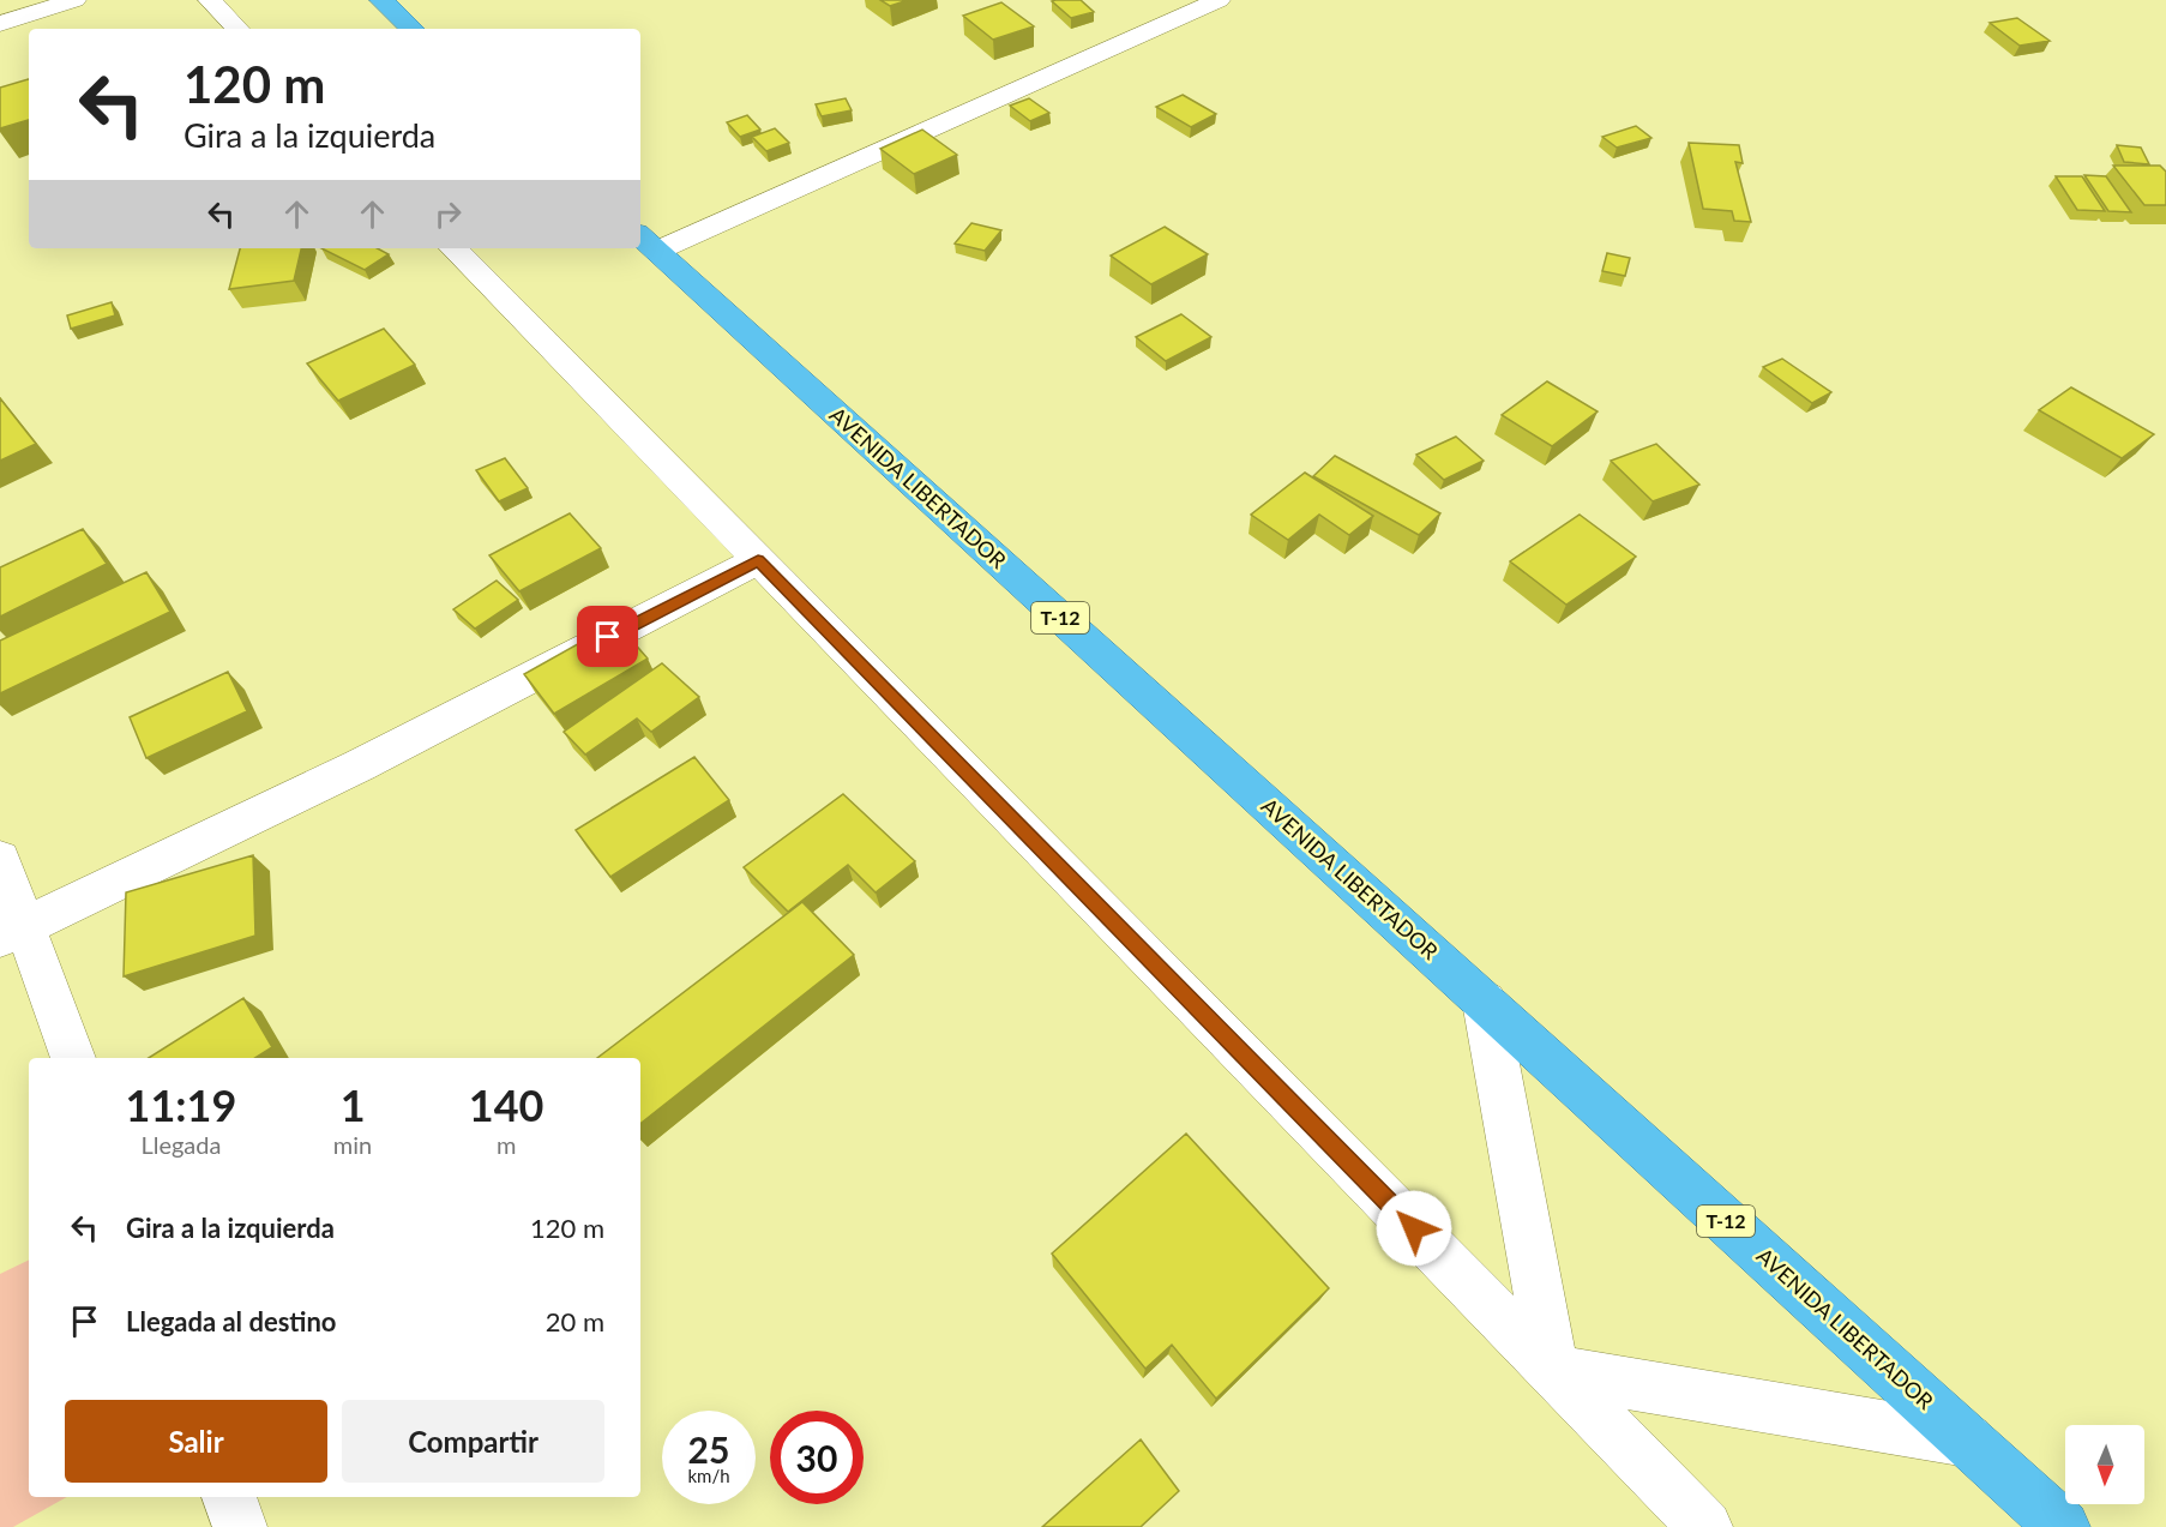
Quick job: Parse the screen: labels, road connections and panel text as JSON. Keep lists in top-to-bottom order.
{
  "streets": {
    "highway": ["AVENIDA LIBERTADOR", "T-12"]
  },
  "north": "bottom",
  "page": {
    "turn": ["120 m", "Gira a la izquierda"],
    "eta": [
      "11:19",
      "Llegada",
      "1",
      "min",
      "140",
      "m"
    ],
    "list": [
      {
        "name": "Gira a la izquierda",
        "value": "120 m"
      },
      {
        "name": "Llegada al destino",
        "value": "20 m"
      }
    ],
    "buttons": ["Salir", "Compartir"],
    "speed": "25 km/h",
    "limit": "30"
  }
}
